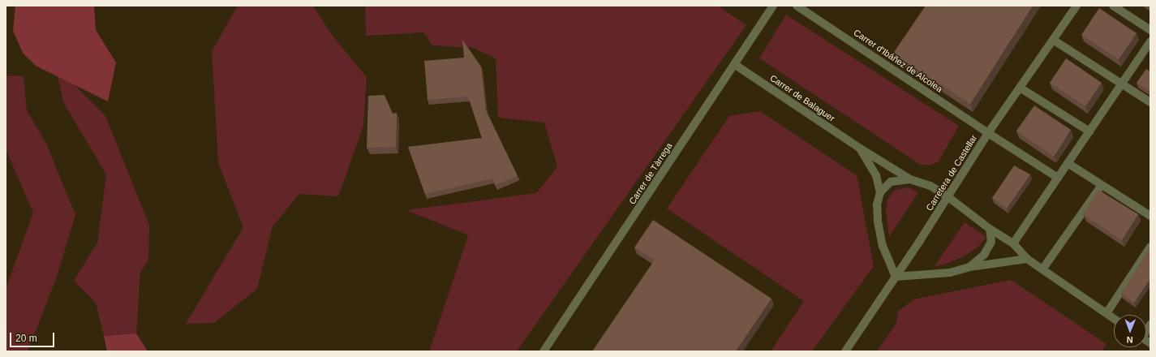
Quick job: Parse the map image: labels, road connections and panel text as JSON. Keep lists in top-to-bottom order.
{
  "streets": {
    "street": [
      "Carrer d'Ibáñez de Alcolea",
      "Carrer de Balaguer",
      "Carretera de Castellar",
      "Carrer de Tàrrega"
    ]
  },
  "crossings": [
    ["Carrer d'Ibáñez de Alcolea", "Carretera de Castellar"],
    ["Carrer de Balaguer", "Carretera de Castellar"],
    ["Carrer de Balaguer", "Carrer de Tàrrega"]
  ],
  "scale_bar": "20 m",
  "north": "bottom"
}
